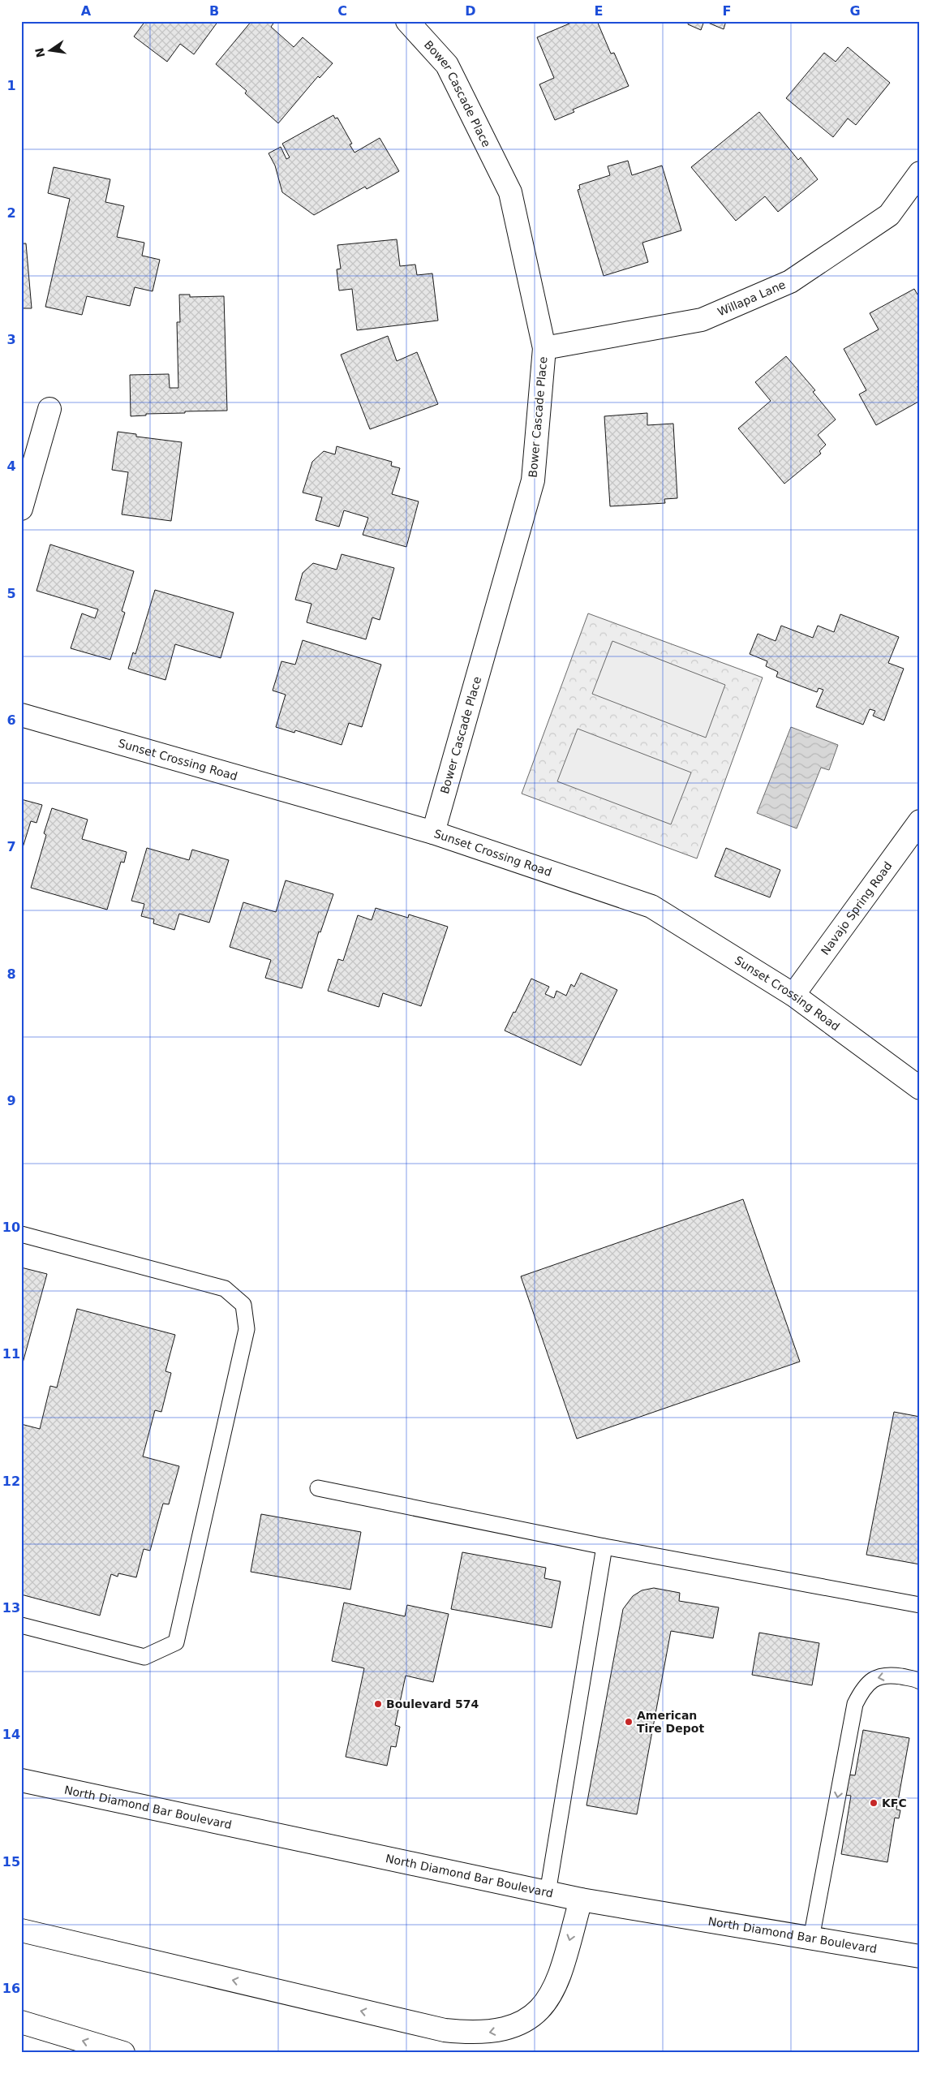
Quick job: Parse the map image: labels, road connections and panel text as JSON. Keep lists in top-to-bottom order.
{
  "streets": {
    "main road": [
      "Bower Cascade Place",
      "Willapa Lane",
      "Sunset Crossing Road",
      "Navajo Spring Road",
      "North Diamond Bar Boulevard"
    ]
  },
  "crossings": [
    ["Bower Cascade Place", "Willapa Lane"],
    ["Bower Cascade Place", "Sunset Crossing Road"],
    ["Sunset Crossing Road", "Navajo Spring Road"]
  ],
  "places": ["Boulevard 574", "American Tire Depot", "KFC"],
  "north": "left",
  "grid": {
    "columns": [
      "A",
      "B",
      "C",
      "D",
      "E",
      "F",
      "G"
    ],
    "rows": [
      "1",
      "2",
      "3",
      "4",
      "5",
      "6",
      "7",
      "8",
      "9",
      "10",
      "11",
      "12",
      "13",
      "14",
      "15",
      "16"
    ]
  }
}
